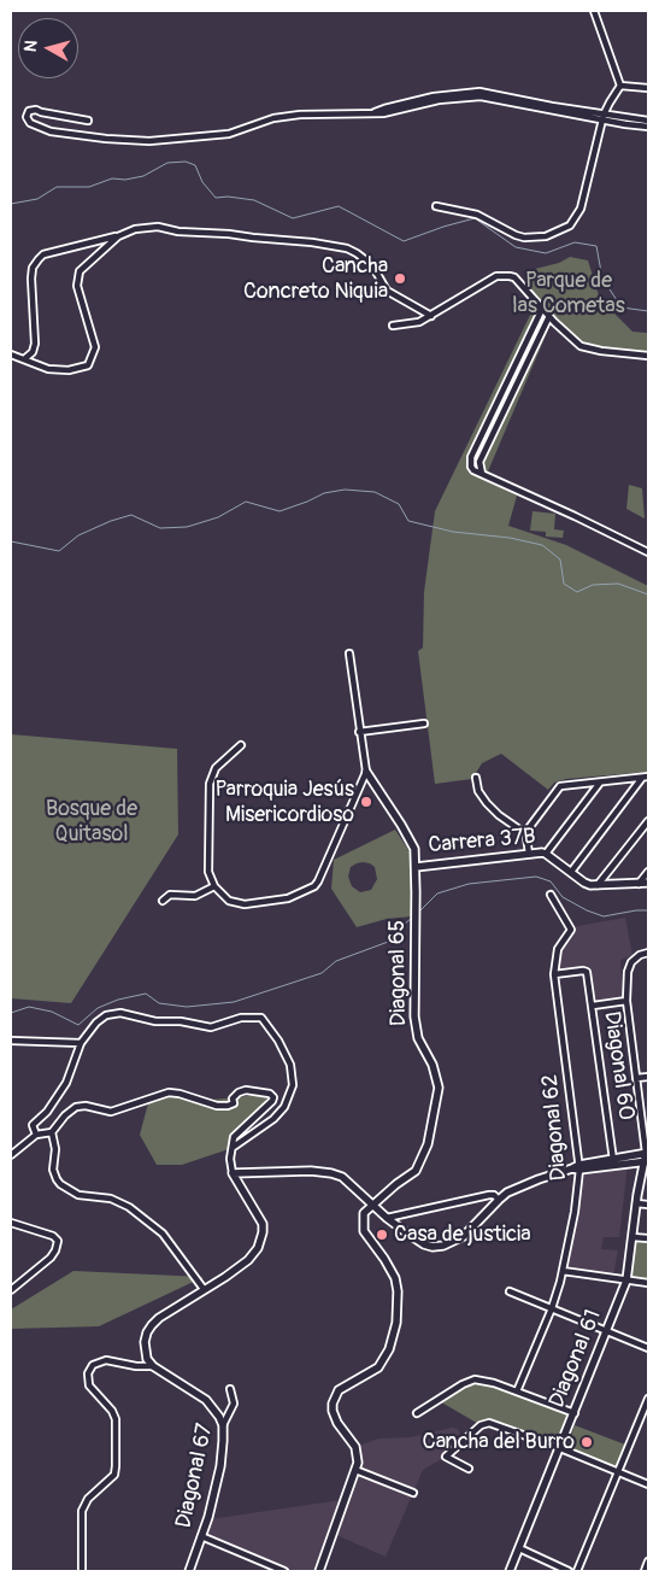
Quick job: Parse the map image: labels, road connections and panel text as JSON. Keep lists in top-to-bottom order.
{
  "streets": {
    "street": [
      "Carrera 37B",
      "Diagonal 65",
      "Diagonal 60",
      "Diagonal 62",
      "Diagonal 61",
      "Diagonal 67"
    ]
  },
  "crossings": [
    ["Carrera 37B", "Diagonal 65"],
    ["Diagonal 60", "Diagonal 62"],
    ["Diagonal 60", "Diagonal 61"]
  ],
  "parks": ["Parque de las Cometas", "Bosque de Quitasol"],
  "places": [
    "Cancha Concreto Niquia",
    "Parroquia Jesús Misericordioso",
    "Casa de justicia",
    "Cancha del Burro"
  ],
  "north": "left"
}
